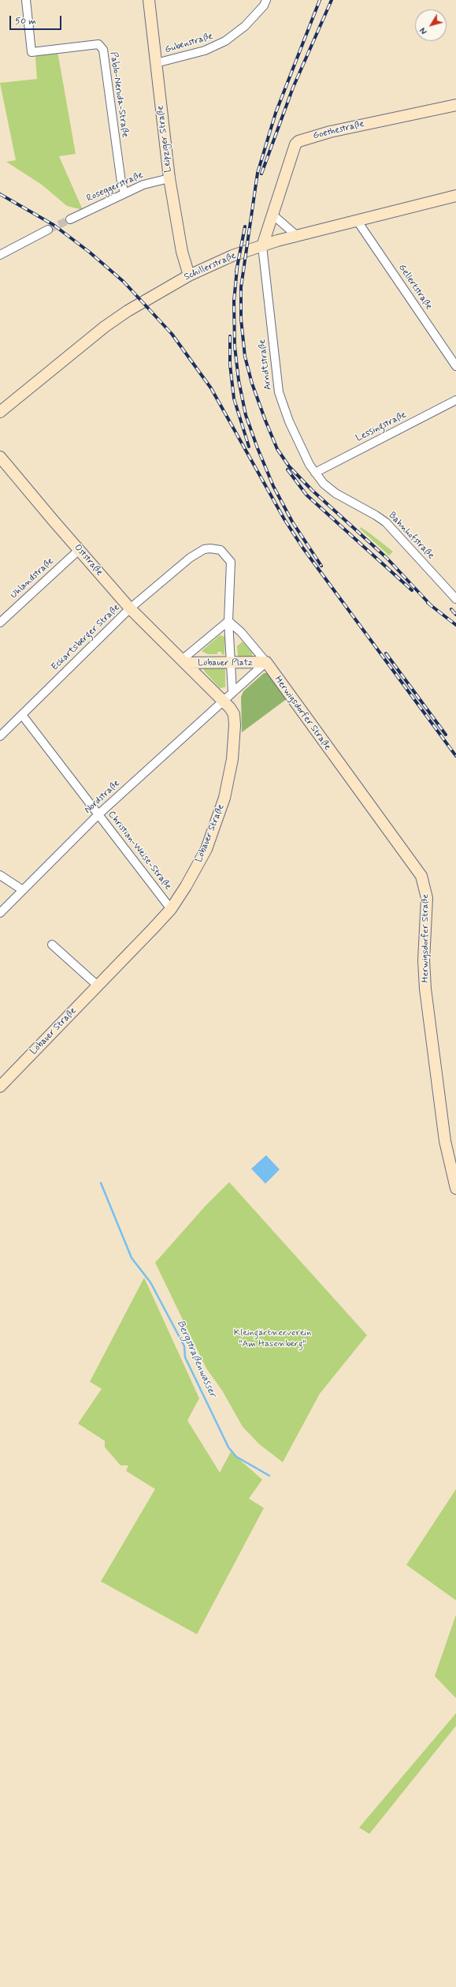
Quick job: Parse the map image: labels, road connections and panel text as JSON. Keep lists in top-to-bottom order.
{
  "streets": {
    "main road": [
      "Goethestraße",
      "Leipziger Straße",
      "Schillerstraße",
      "Oststraße",
      "Löbauer Platz",
      "Herwigsdorfer Straße",
      "Löbauer Straße"
    ],
    "street": [
      "Gubenstraße",
      "Pablo-Neruda-Straße",
      "Roseggerstraße",
      "Gellertstraße",
      "Arndtstraße",
      "Lessingstraße",
      "Bahnhofstraße",
      "Uhlandstraße",
      "Eckartsberger Straße",
      "Nordstraße",
      "Christian-Weise-Straße"
    ]
  },
  "crossings": [
    ["Gubenstraße", "Leipziger Straße"],
    ["Pablo-Neruda-Straße", "Roseggerstraße"],
    ["Goethestraße", "Schillerstraße"],
    ["Goethestraße", "Arndtstraße"],
    ["Leipziger Straße", "Roseggerstraße"],
    ["Leipziger Straße", "Schillerstraße"],
    ["Schillerstraße", "Gellertstraße"],
    ["Schillerstraße", "Arndtstraße"],
    ["Arndtstraße", "Lessingstraße"],
    ["Arndtstraße", "Bahnhofstraße"],
    ["Lessingstraße", "Bahnhofstraße"],
    ["Oststraße", "Uhlandstraße"],
    ["Oststraße", "Eckartsberger Straße"],
    ["Oststraße", "Löbauer Platz"],
    ["Eckartsberger Straße", "Löbauer Platz"],
    ["Eckartsberger Straße", "Christian-Weise-Straße"],
    ["Löbauer Platz", "Herwigsdorfer Straße"],
    ["Löbauer Platz", "Nordstraße"],
    ["Löbauer Platz", "Löbauer Straße"],
    ["Nordstraße", "Löbauer Straße"],
    ["Nordstraße", "Christian-Weise-Straße"],
    ["Löbauer Straße", "Christian-Weise-Straße"]
  ],
  "water": ["Bergstraßenwasser"],
  "parks": ["Kleingärtnerverein \"Am Hasenberg\""],
  "scale_bar": "50 m",
  "north": "bottom left"
}
